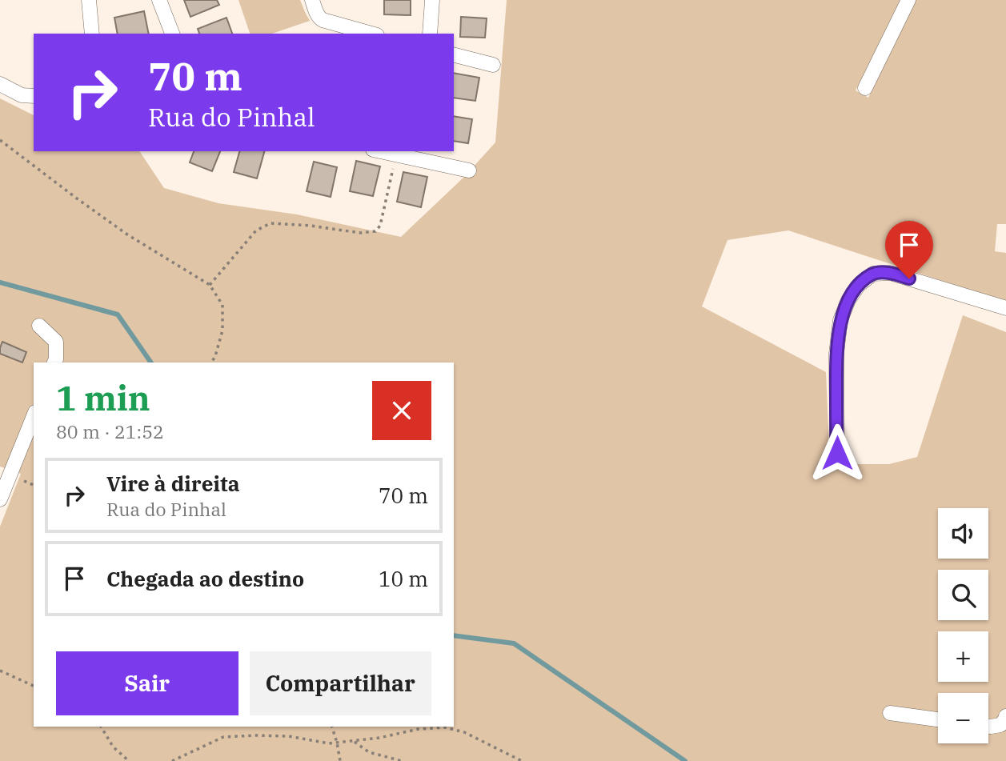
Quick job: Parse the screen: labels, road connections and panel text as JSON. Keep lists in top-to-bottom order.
{
  "page": {
    "turn": ["70 m", "Rua do Pinhal"],
    "heading": ["1 min", "80 m · 21:52"],
    "list": [
      {
        "name": "Vire à direita",
        "note": "Rua do Pinhal",
        "value": "70 m"
      },
      {
        "name": "Chegada ao destino",
        "value": "10 m"
      }
    ],
    "map_buttons": ["+", "−"],
    "buttons": ["Sair", "Compartilhar"]
  }
}
